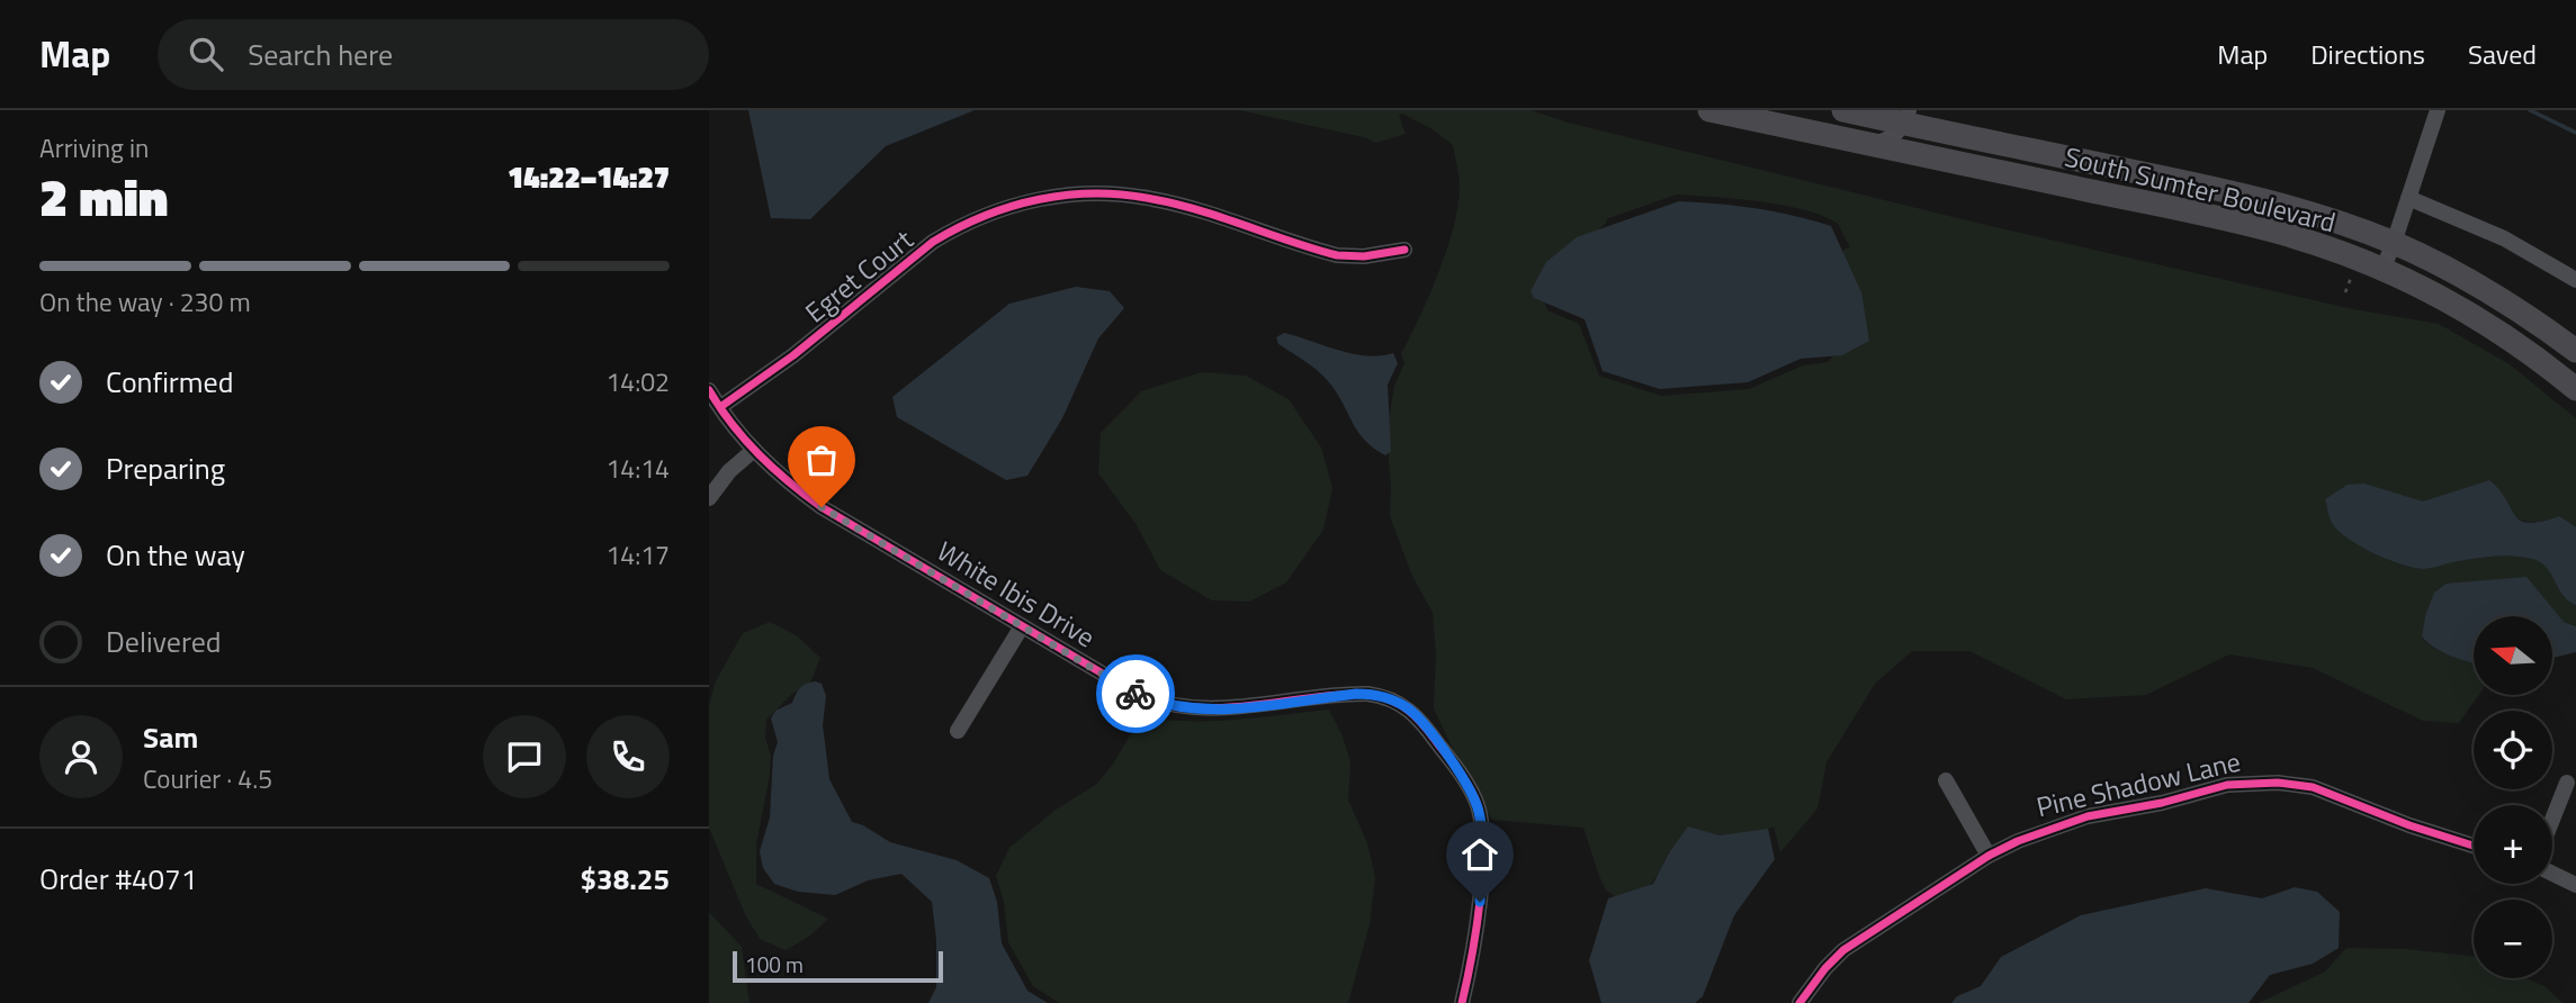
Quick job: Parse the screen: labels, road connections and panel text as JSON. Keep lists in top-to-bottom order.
{
  "streets": {
    "main road": ["South Sumter Boulevard"],
    "street": ["Egret Court", "White Ibis Drive", "Pine Shadow Lane"]
  },
  "crossings": [
    ["Egret Court", "White Ibis Drive"]
  ],
  "scale_bar": "100 m",
  "north": "left",
  "page": {
    "header": "Map",
    "search": "Search here",
    "nav": ["Map", "Directions", "Saved"],
    "heading": ["2 min", "Arriving in", "14:22–14:27"],
    "panel": [
      "Sam",
      "Courier · 4.5",
      "Order #4071",
      "$38.25"
    ],
    "bar": "On the way · 230 m",
    "list": [
      ["Confirmed", "14:02"],
      ["Preparing", "14:14"],
      ["On the way", "14:17"],
      "Delivered"
    ],
    "map_buttons": ["+", "−"],
    "scale": "100 m"
  }
}
